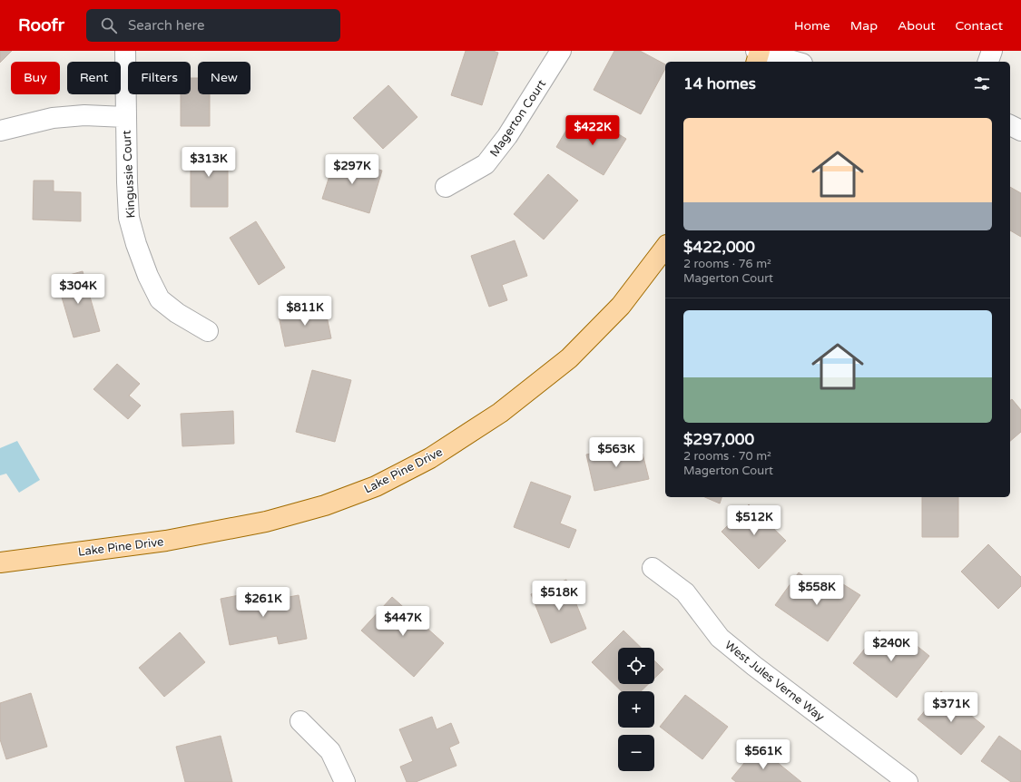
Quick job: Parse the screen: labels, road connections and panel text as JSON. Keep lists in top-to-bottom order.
{
  "streets": {
    "main road": ["Lake Pine Drive"],
    "street": ["Magerton Court", "Kingussie Court", "West Jules Verne Way"]
  },
  "page": {
    "header": "Roofr",
    "search": "Search here",
    "nav": [
      "Home",
      "Map",
      "About",
      "Contact"
    ],
    "chip": [
      "Buy",
      "Rent",
      "Filters",
      "New"
    ],
    "heading": "14 homes",
    "list": [
      {
        "name": "$422,000",
        "note": "2 rooms · 76 m² · Magerton Court"
      },
      {
        "name": "$297,000",
        "note": "2 rooms · 70 m² · Magerton Court"
      }
    ],
    "price": [
      "$422K",
      "$313K",
      "$297K",
      "$304K",
      "$811K",
      "$563K",
      "$512K",
      "$558K",
      "$518K",
      "$261K",
      "$447K",
      "$240K",
      "$371K",
      "$561K"
    ],
    "map_buttons": ["+", "−"]
  }
}
